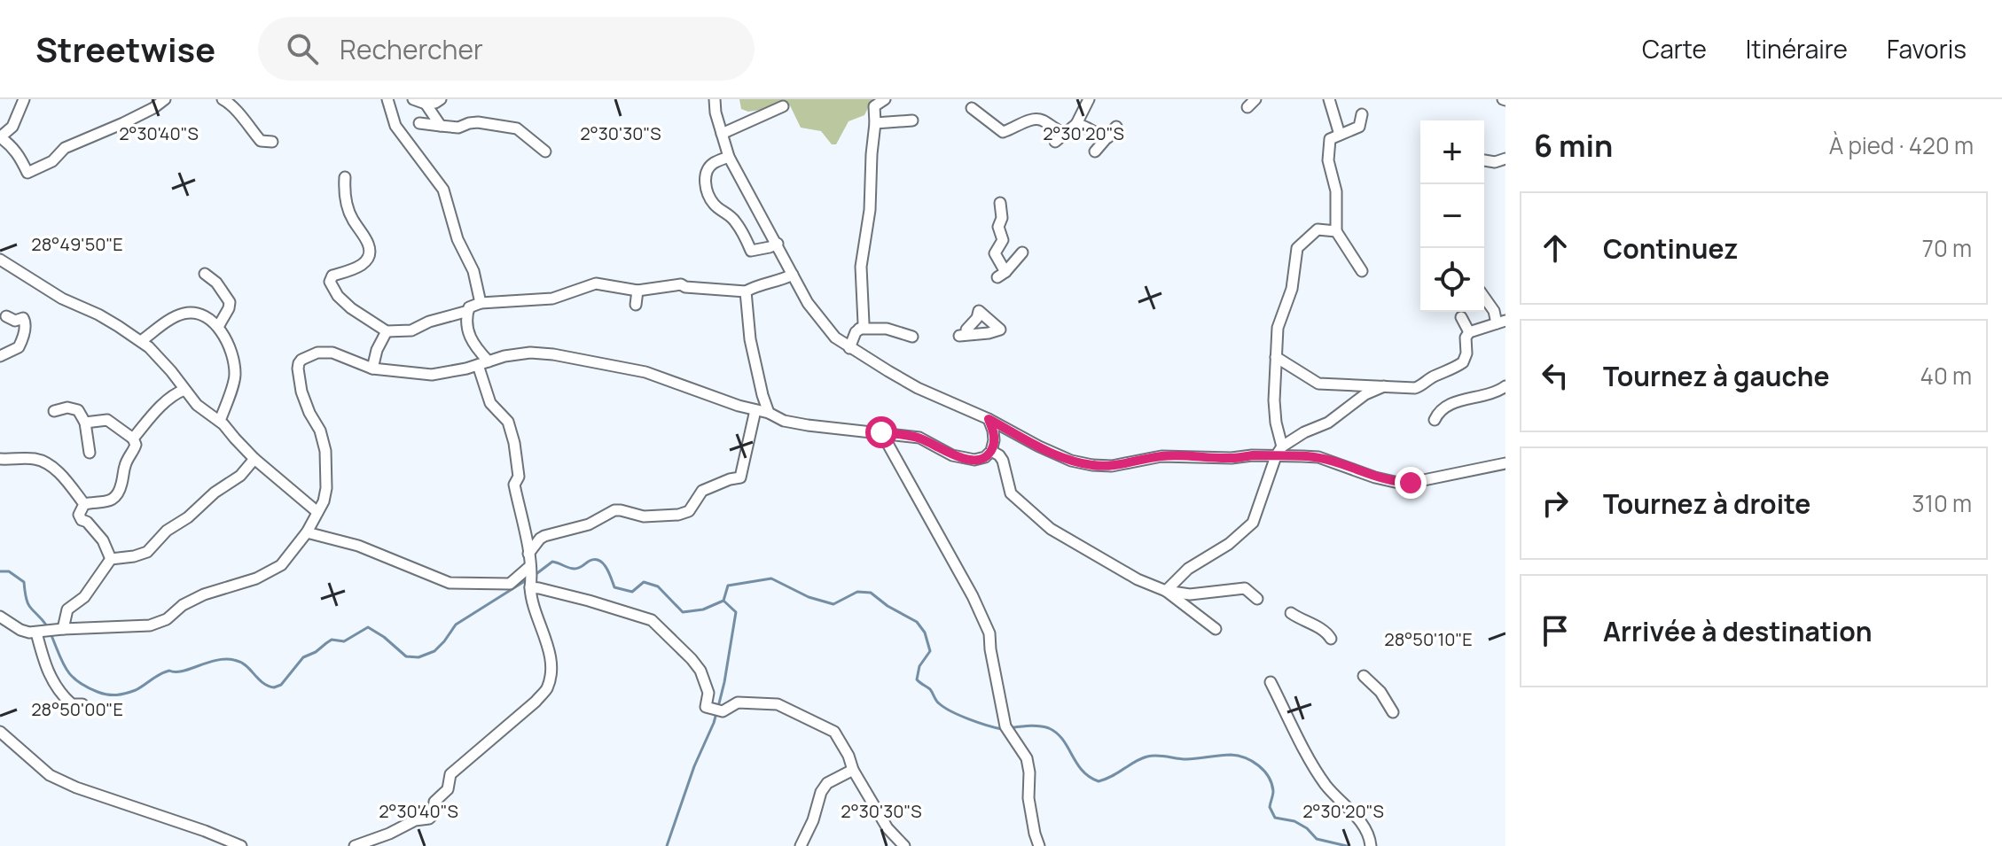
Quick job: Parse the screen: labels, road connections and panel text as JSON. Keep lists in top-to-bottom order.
{
  "page": {
    "header": "Streetwise",
    "search": "Rechercher",
    "nav": ["Carte", "Itinéraire", "Favoris"],
    "heading": ["6 min", "À pied · 420 m"],
    "map_buttons": ["+", "−"],
    "list": [
      ["Continuez", "70 m"],
      ["Tournez à gauche", "40 m"],
      ["Tournez à droite", "310 m"],
      "Arrivée à destination"
    ]
  },
  "coordinates": [
    "2°30'40\"S",
    "2°30'30\"S",
    "2°30'20\"S",
    "28°49'50\"E",
    "28°50'10\"E",
    "28°50'00\"E"
  ]
}
